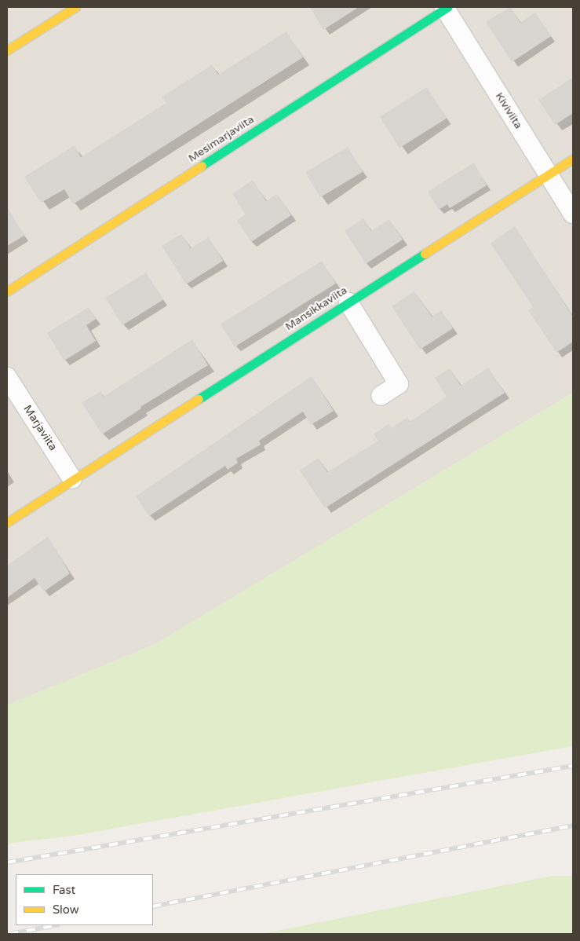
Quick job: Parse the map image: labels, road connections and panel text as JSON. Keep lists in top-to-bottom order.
{
  "streets": {
    "street": [
      "Kiviviita",
      "Mesimarjaviita",
      "Mansikkaviita",
      "Marjaviita"
    ]
  },
  "crossings": [
    ["Kiviviita", "Mesimarjaviita"],
    ["Kiviviita", "Mansikkaviita"],
    ["Mansikkaviita", "Marjaviita"]
  ],
  "legend": ["Fast", "Slow"]
}
